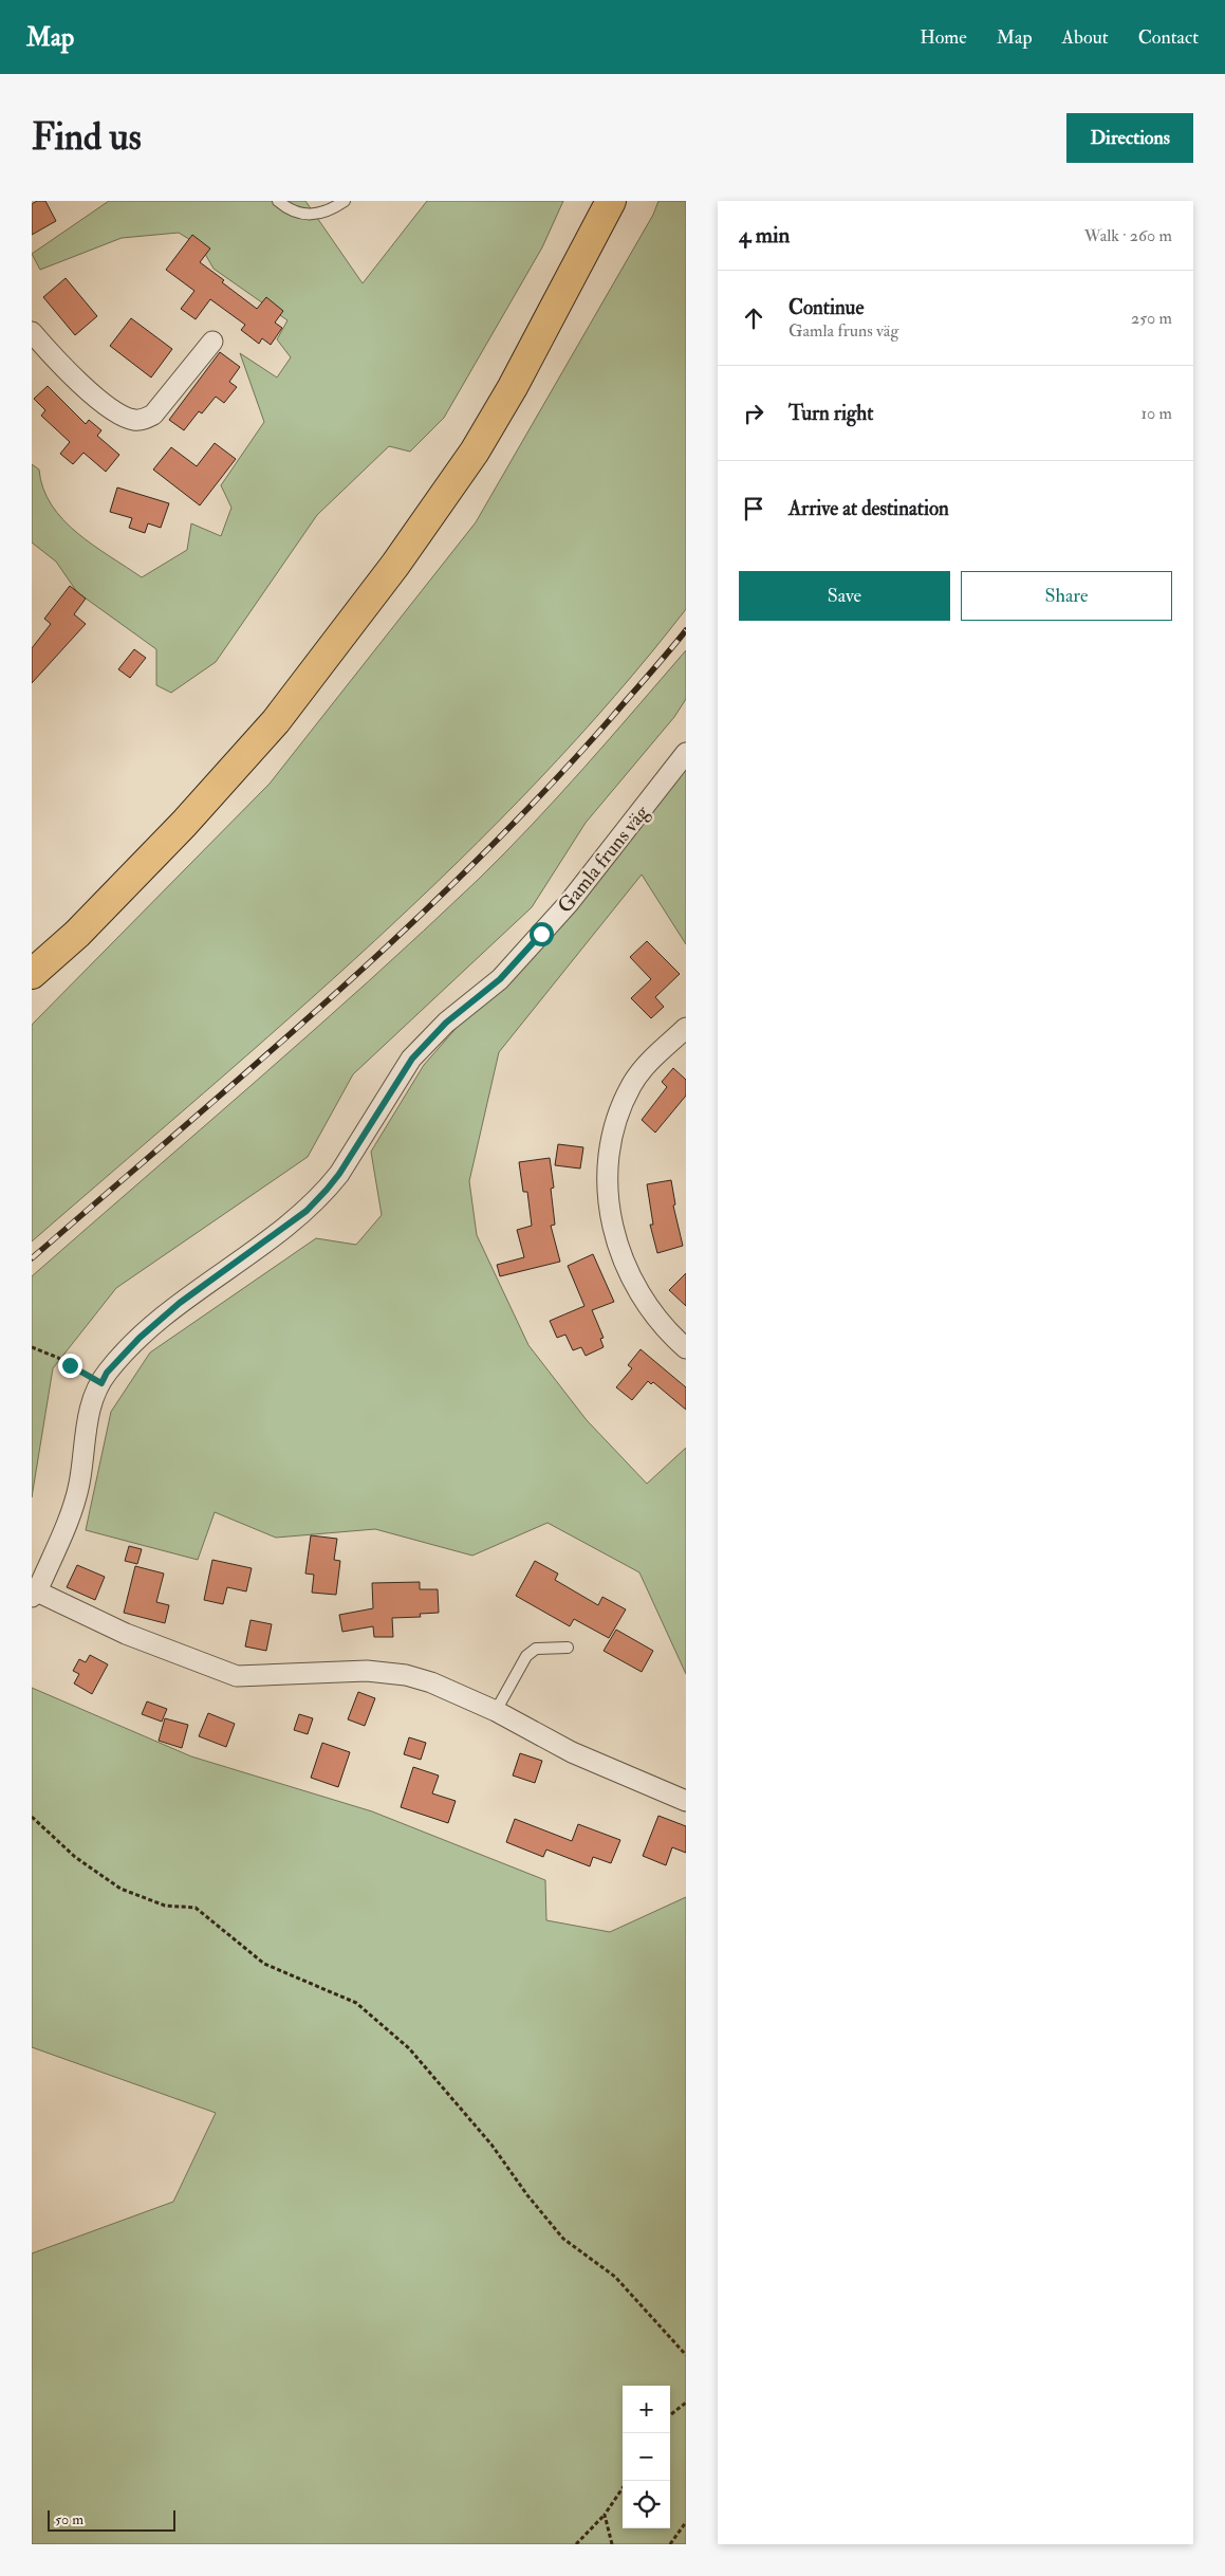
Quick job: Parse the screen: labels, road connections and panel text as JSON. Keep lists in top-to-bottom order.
{
  "streets": {
    "street": ["Gamla fruns väg"]
  },
  "scale_bar": "50 m",
  "page": {
    "header": "Map",
    "nav": [
      "Home",
      "Map",
      "About",
      "Contact"
    ],
    "buttons": [
      "Directions",
      ["Save", "Share"]
    ],
    "title": "Find us",
    "heading": ["4 min", "Walk · 260 m"],
    "list": [
      ["Continue", "Gamla fruns väg", "250 m"],
      ["Turn right", "10 m"],
      "Arrive at destination"
    ],
    "map_buttons": ["+", "−"],
    "scale": "50 m"
  }
}
